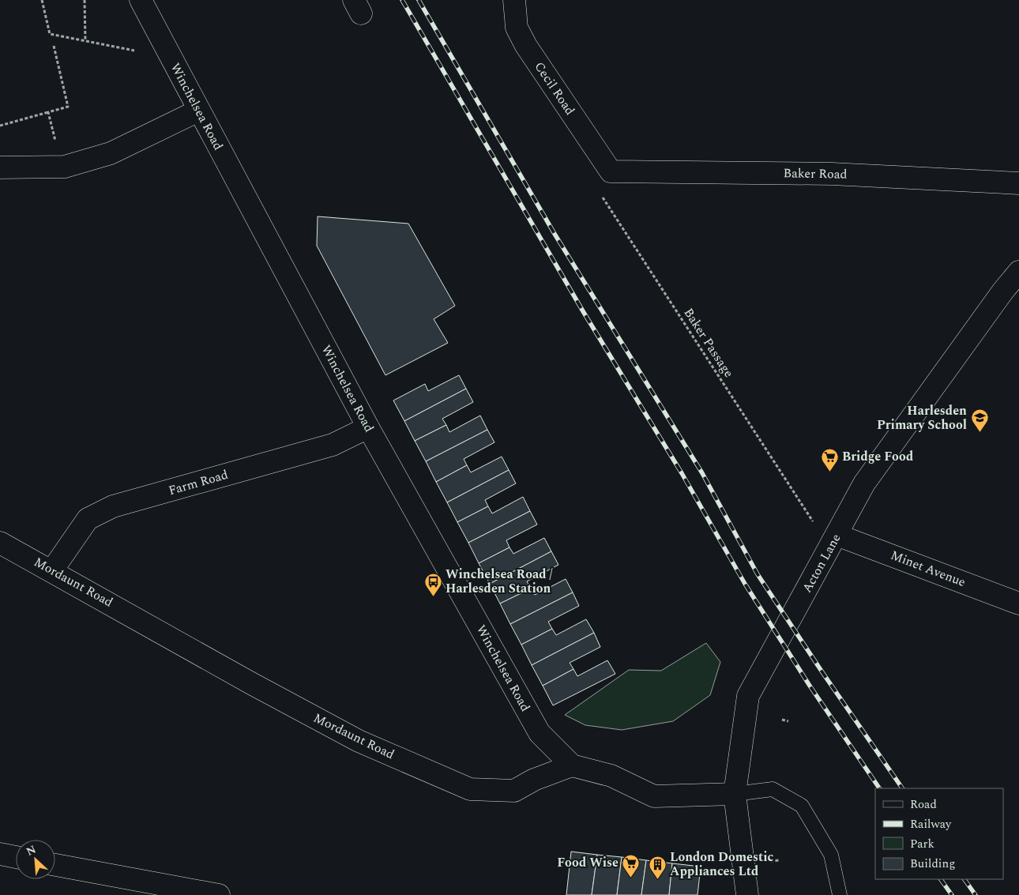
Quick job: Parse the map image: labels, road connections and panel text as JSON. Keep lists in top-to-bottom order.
{
  "streets": {
    "street": [
      "Cecil Road",
      "Winchelsea Road",
      "Baker Road",
      "Farm Road",
      "Acton Lane",
      "Minet Avenue",
      "Mordaunt Road"
    ],
    "path": ["Baker Passage"]
  },
  "crossings": [
    ["Cecil Road", "Baker Road"],
    ["Cecil Road", "Baker Passage"],
    ["Winchelsea Road", "Farm Road"],
    ["Winchelsea Road", "Mordaunt Road"],
    ["Baker Road", "Baker Passage"],
    ["Farm Road", "Mordaunt Road"],
    ["Acton Lane", "Minet Avenue"]
  ],
  "places": {
    "school or university": ["Harlesden Primary School"],
    "supermarket": ["Bridge Food", "Food Wise"],
    "bus stop": ["Winchelsea Road / Harlesden Station"],
    "building": ["London Domestic Appliances Ltd"]
  },
  "legend": [
    "Road",
    "Railway",
    "Park",
    "Building"
  ],
  "north": "top left"
}
